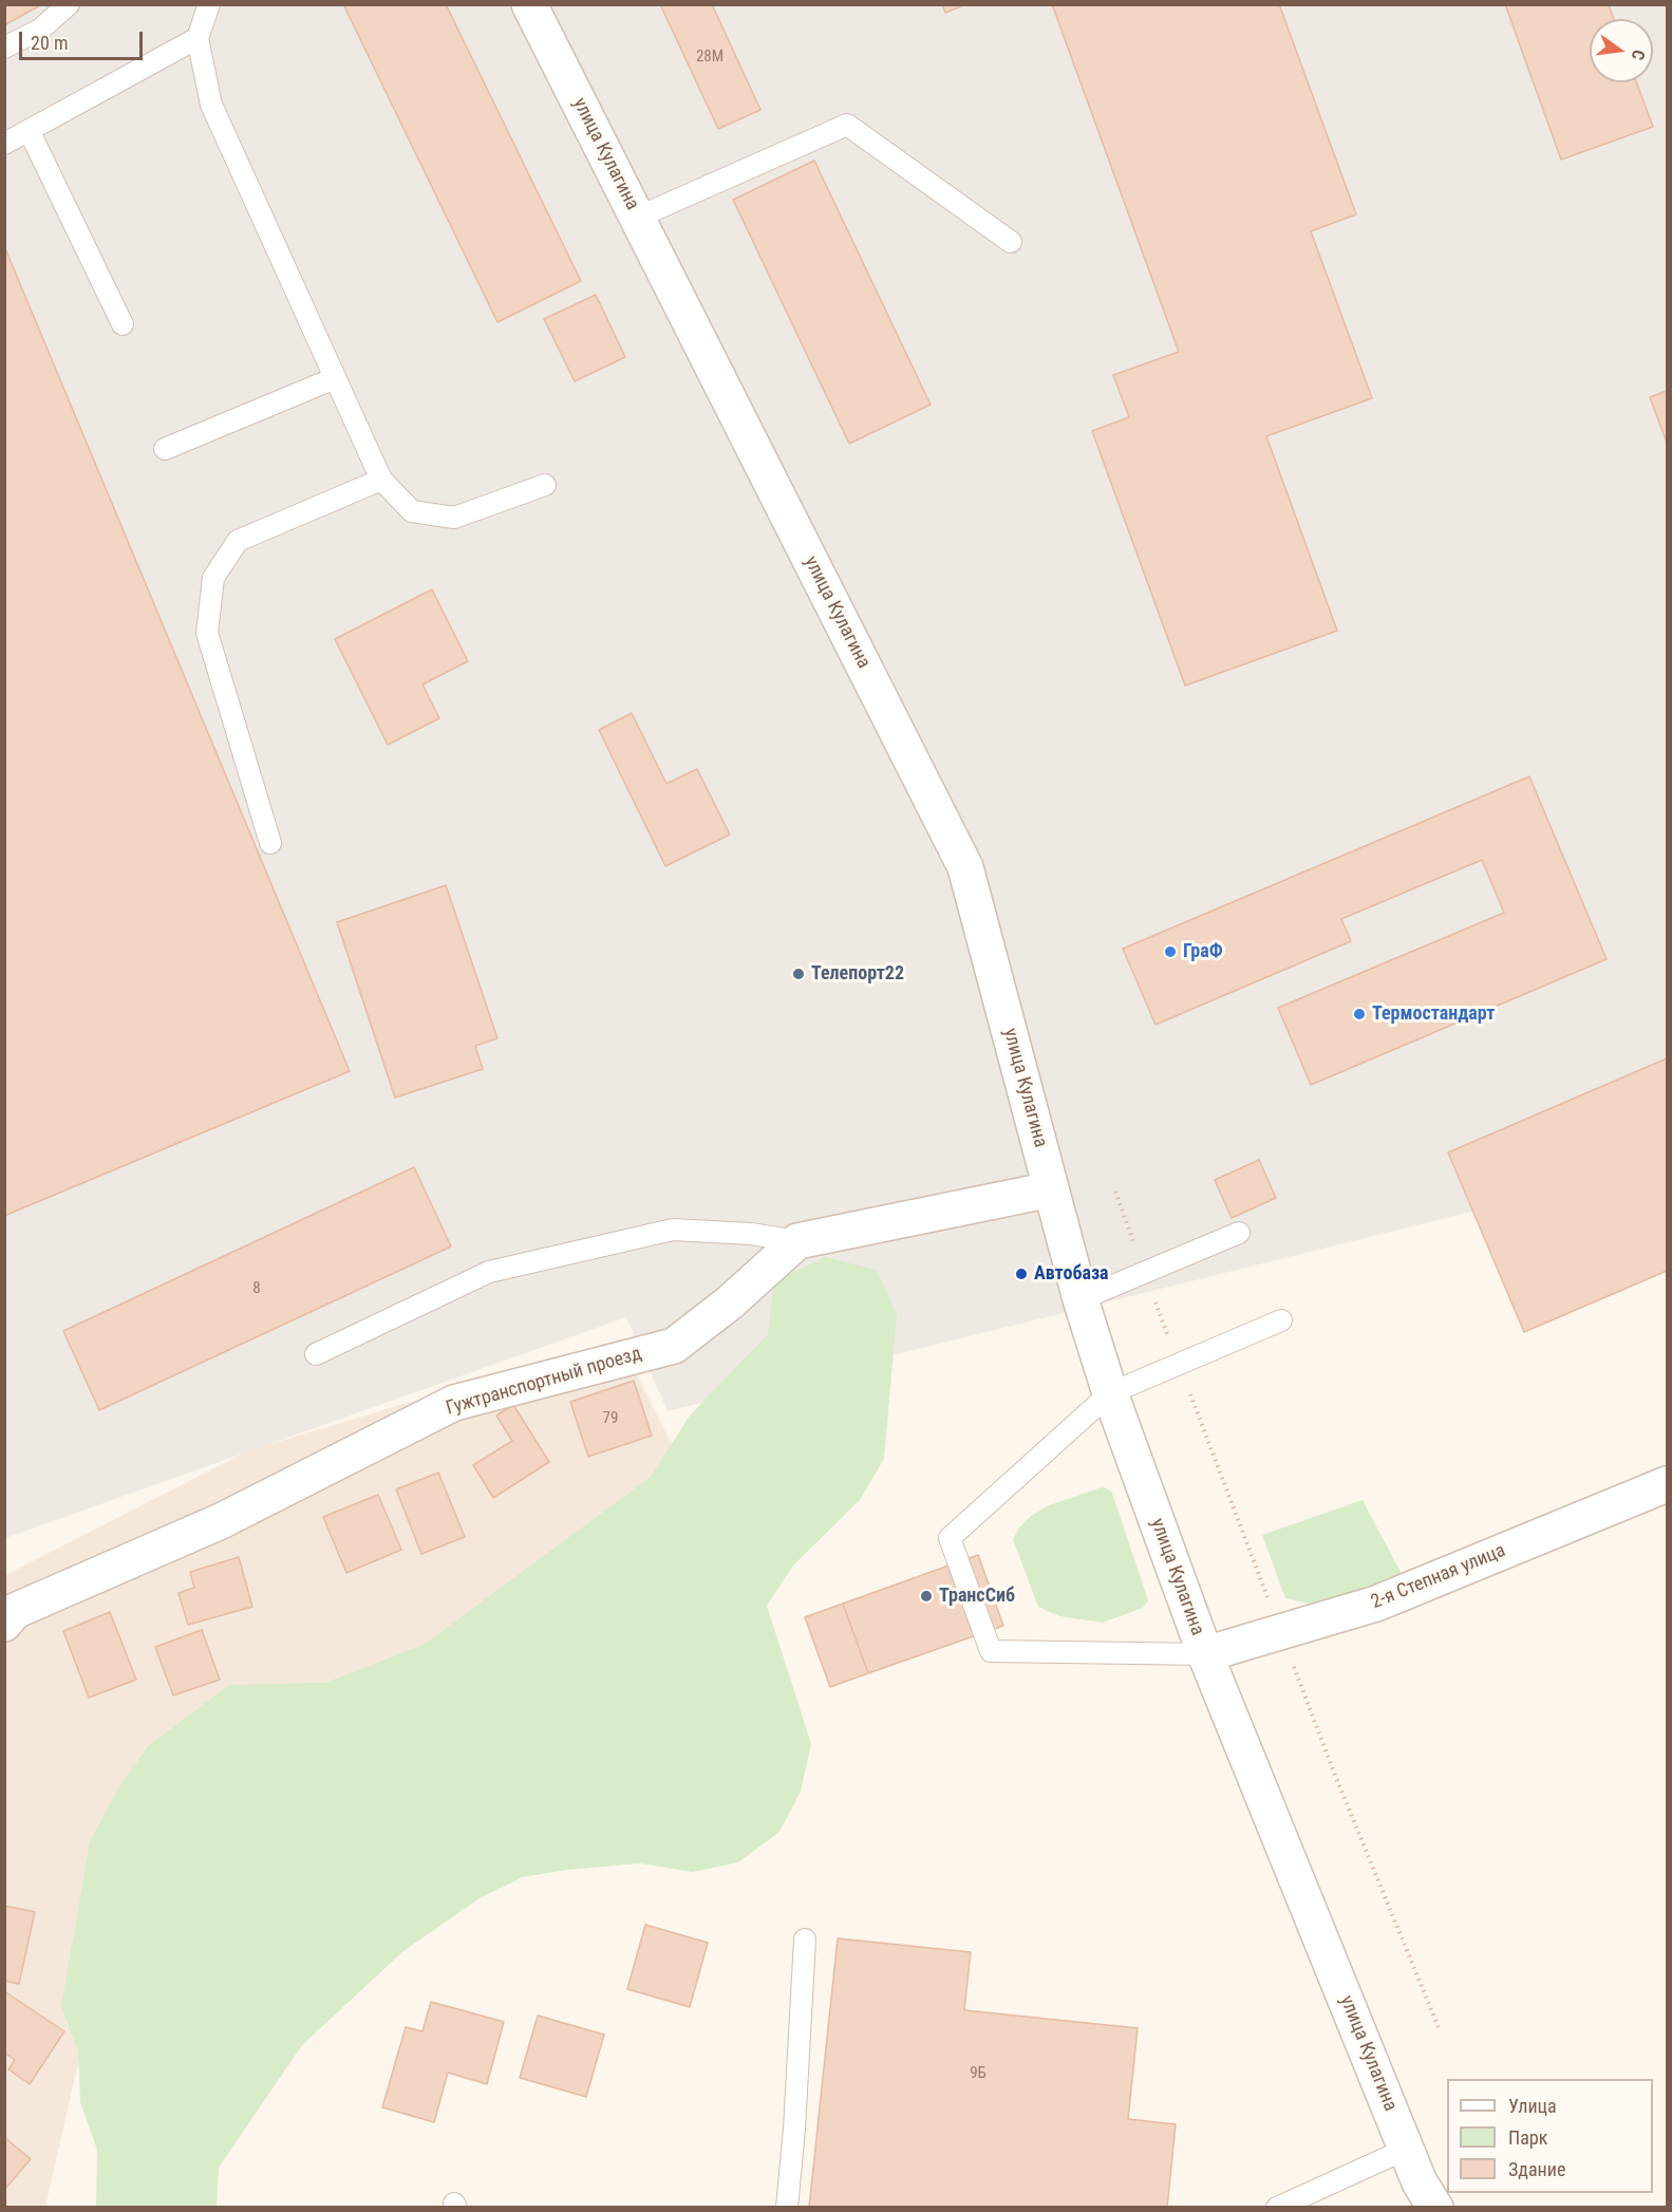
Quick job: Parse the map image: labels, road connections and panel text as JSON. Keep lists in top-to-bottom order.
{
  "streets": {
    "street": ["улица Кулагина", "Гужтранспортный проезд", "2-я Степная улица"]
  },
  "crossings": [
    ["улица Кулагина", "2-я Степная улица"]
  ],
  "places": [
    "ГраФ",
    "Телепорт22",
    "Термостандарт",
    "Автобаза",
    "ТрансСиб"
  ],
  "house_numbers": [
    "28М",
    "8",
    "79",
    "9Б"
  ],
  "legend": ["Улица", "Парк", "Здание"],
  "scale_bar": "20 m",
  "north": "right"
}
